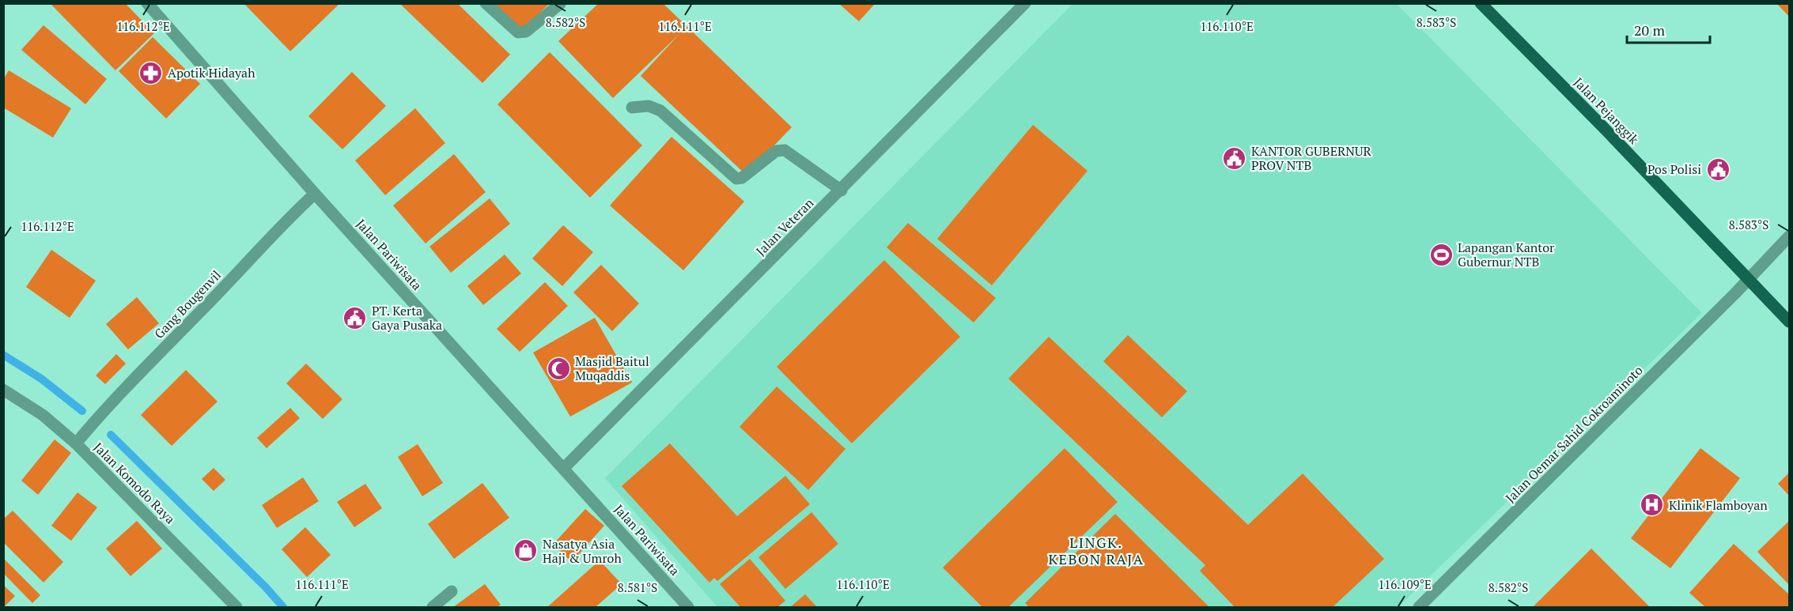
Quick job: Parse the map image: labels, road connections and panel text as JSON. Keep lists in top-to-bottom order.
{
  "streets": {
    "main road": ["Jalan Pejanggik"],
    "street": [
      "Jalan Veteran",
      "Jalan Pariwisata",
      "Gang Bougenvil",
      "Jalan Oemar Sahid Cokroaminoto",
      "Jalan Komodo Raya"
    ]
  },
  "crossings": [
    ["Jalan Pejanggik", "Jalan Oemar Sahid Cokroaminoto"],
    ["Jalan Veteran", "Jalan Pariwisata"],
    ["Jalan Pariwisata", "Gang Bougenvil"],
    ["Gang Bougenvil", "Jalan Komodo Raya"]
  ],
  "districts": ["LINGK. KEBON RAJA"],
  "places": {
    "pharmacy": ["Apotik Hidayah"],
    "public building": ["KANTOR GUBERNUR PROV NTB", "Pos Polisi", "PT. Kerta Gaya Pusaka"],
    "sports": ["Lapangan Kantor Gubernur NTB"],
    "mosque": ["Masjid Baitul Muqaddis"],
    "hospital": ["Klinik Flamboyan"],
    "shop": ["Nasatya Asia Haji & Umroh"]
  },
  "scale_bar": "20 m",
  "coordinates": [
    "8.583°S",
    "8.582°S",
    "116.112°E",
    "116.111°E",
    "116.110°E",
    "116.109°E",
    "8.581°S"
  ]
}
